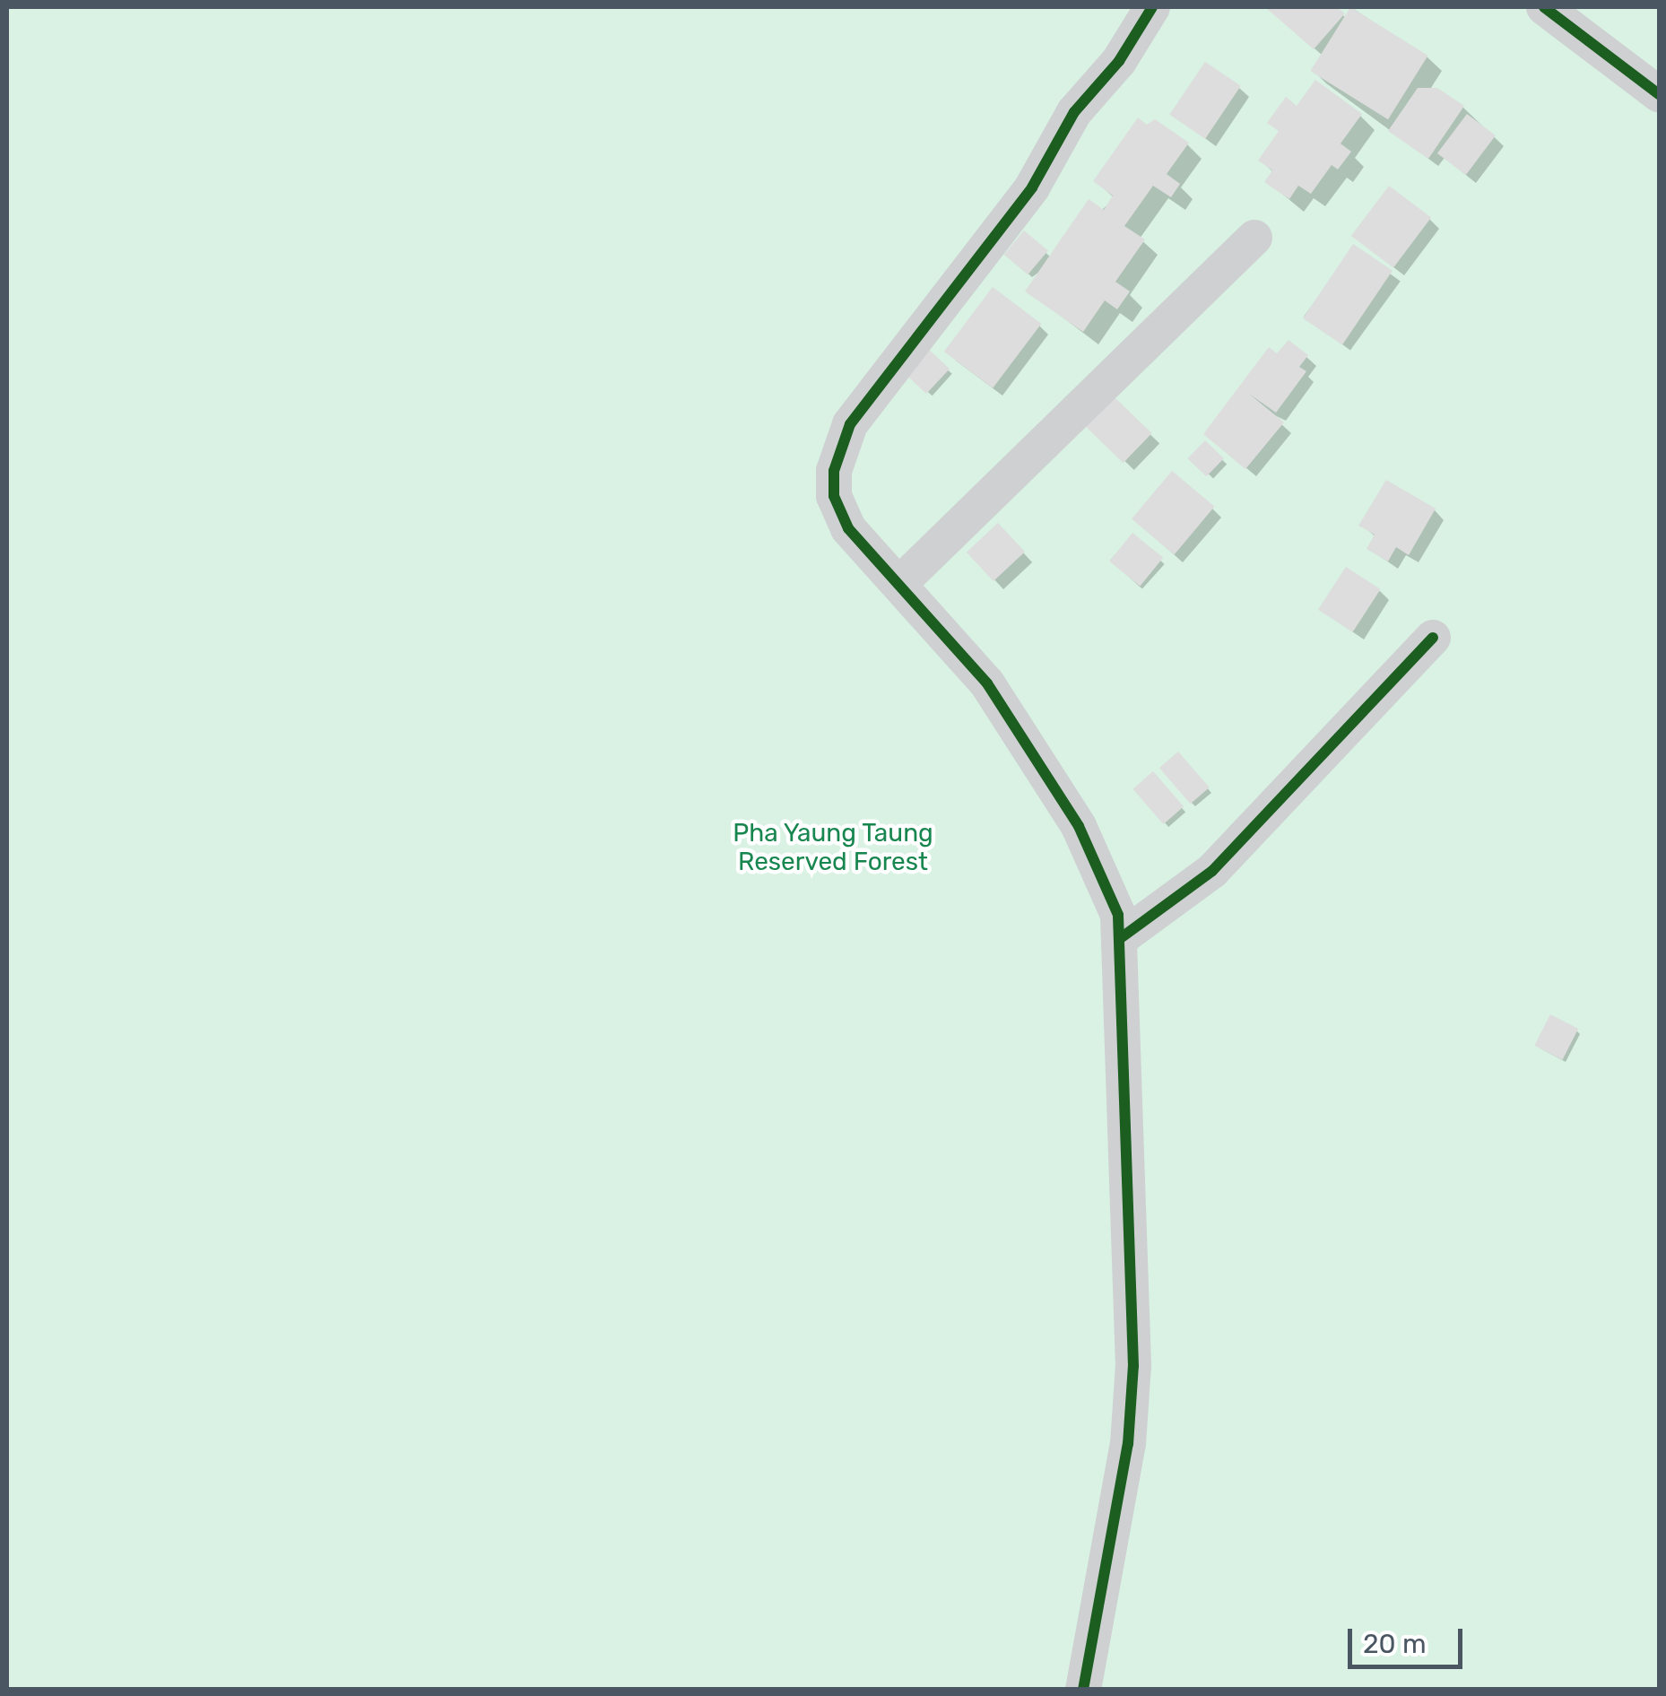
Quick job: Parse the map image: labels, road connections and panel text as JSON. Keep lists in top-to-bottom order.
{
  "parks": ["Pha Yaung Taung Reserved Forest"],
  "scale_bar": "20 m"
}
